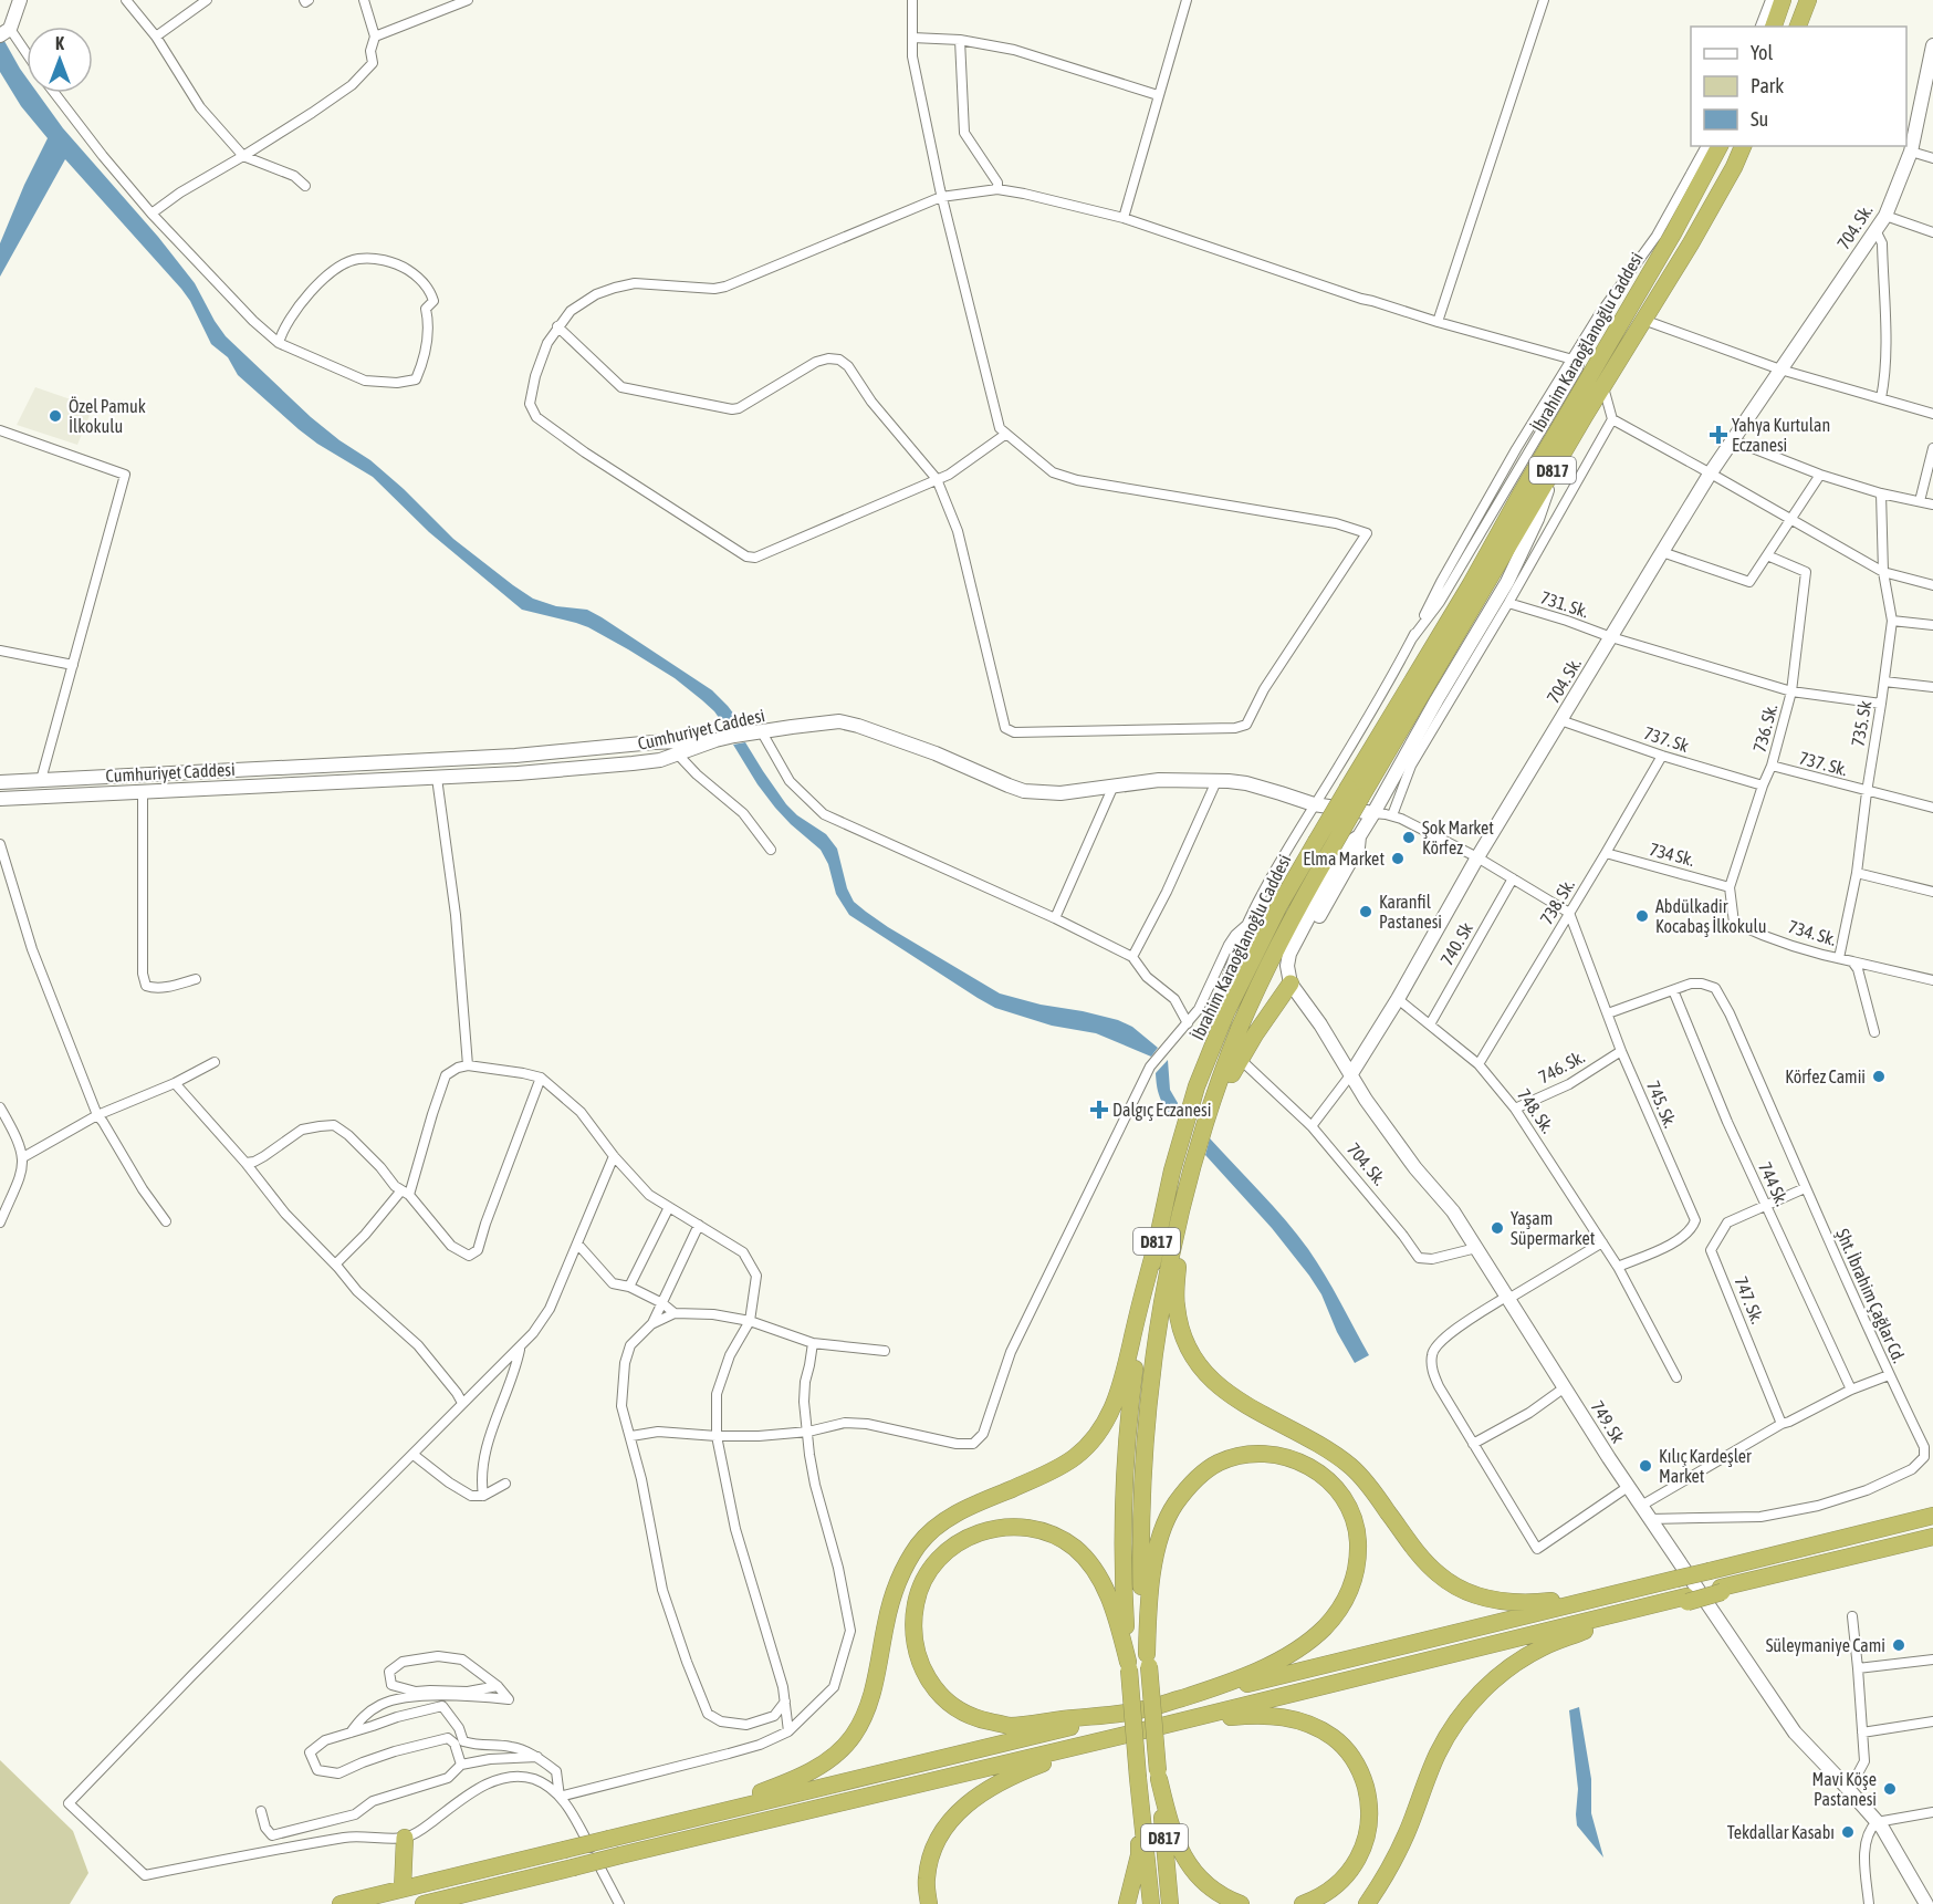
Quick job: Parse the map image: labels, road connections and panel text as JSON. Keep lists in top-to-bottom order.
{
  "streets": {
    "highway": ["İbrahim Karaoğlanoğlu Caddesi", "D817"],
    "street": [
      "704. Sk.",
      "731. Sk.",
      "735. Sk",
      "736. Sk.",
      "Cumhuriyet Caddesi",
      "737. Sk",
      "737. Sk.",
      "734 Sk.",
      "738. Sk.",
      "734. Sk.",
      "740. Sk",
      "746. Sk.",
      "745. Sk.",
      "748. Sk.",
      "744 Sk.",
      "Şht. İbrahim Çağlar Cd.",
      "747. Sk.",
      "749. Sk"
    ]
  },
  "crossings": [
    ["704. Sk.", "731. Sk."],
    ["704. Sk.", "737. Sk"],
    ["704. Sk.", "748. Sk."],
    ["704. Sk.", "749. Sk"],
    ["İbrahim Karaoğlanoğlu Caddesi", "D817"],
    ["731. Sk.", "735. Sk"],
    ["731. Sk.", "736. Sk."],
    ["735. Sk", "737. Sk."],
    ["735. Sk", "734. Sk."],
    ["736. Sk.", "737. Sk"],
    ["736. Sk.", "737. Sk."],
    ["736. Sk.", "734 Sk."],
    ["736. Sk.", "734. Sk."],
    ["737. Sk", "738. Sk."],
    ["734 Sk.", "738. Sk."],
    ["734 Sk.", "734. Sk."],
    ["738. Sk.", "745. Sk."],
    ["738. Sk.", "748. Sk."],
    ["740. Sk", "748. Sk."],
    ["746. Sk.", "745. Sk."],
    ["746. Sk.", "748. Sk."],
    ["745. Sk.", "748. Sk."],
    ["745. Sk.", "Şht. İbrahim Çağlar Cd."],
    ["744 Sk.", "Şht. İbrahim Çağlar Cd."],
    ["744 Sk.", "747. Sk."],
    ["Şht. İbrahim Çağlar Cd.", "749. Sk"]
  ],
  "places": {
    "other": [
      "Özel Pamuk İlkokulu",
      "Şok Market Körfez",
      "Elma Market",
      "Karanfil Pastanesi",
      "Abdülkadir Kocabaş İlkokulu",
      "Körfez Camii",
      "Yaşam Süpermarket",
      "Kılıç Kardeşler Market",
      "Süleymaniye Cami",
      "Mavi Köşe Pastanesi",
      "Tekdallar Kasabı"
    ],
    "health": ["Yahya Kurtulan Eczanesi", "Dalgıç Eczanesi"]
  },
  "legend": ["Yol", "Park", "Su"],
  "north": "top"
}
